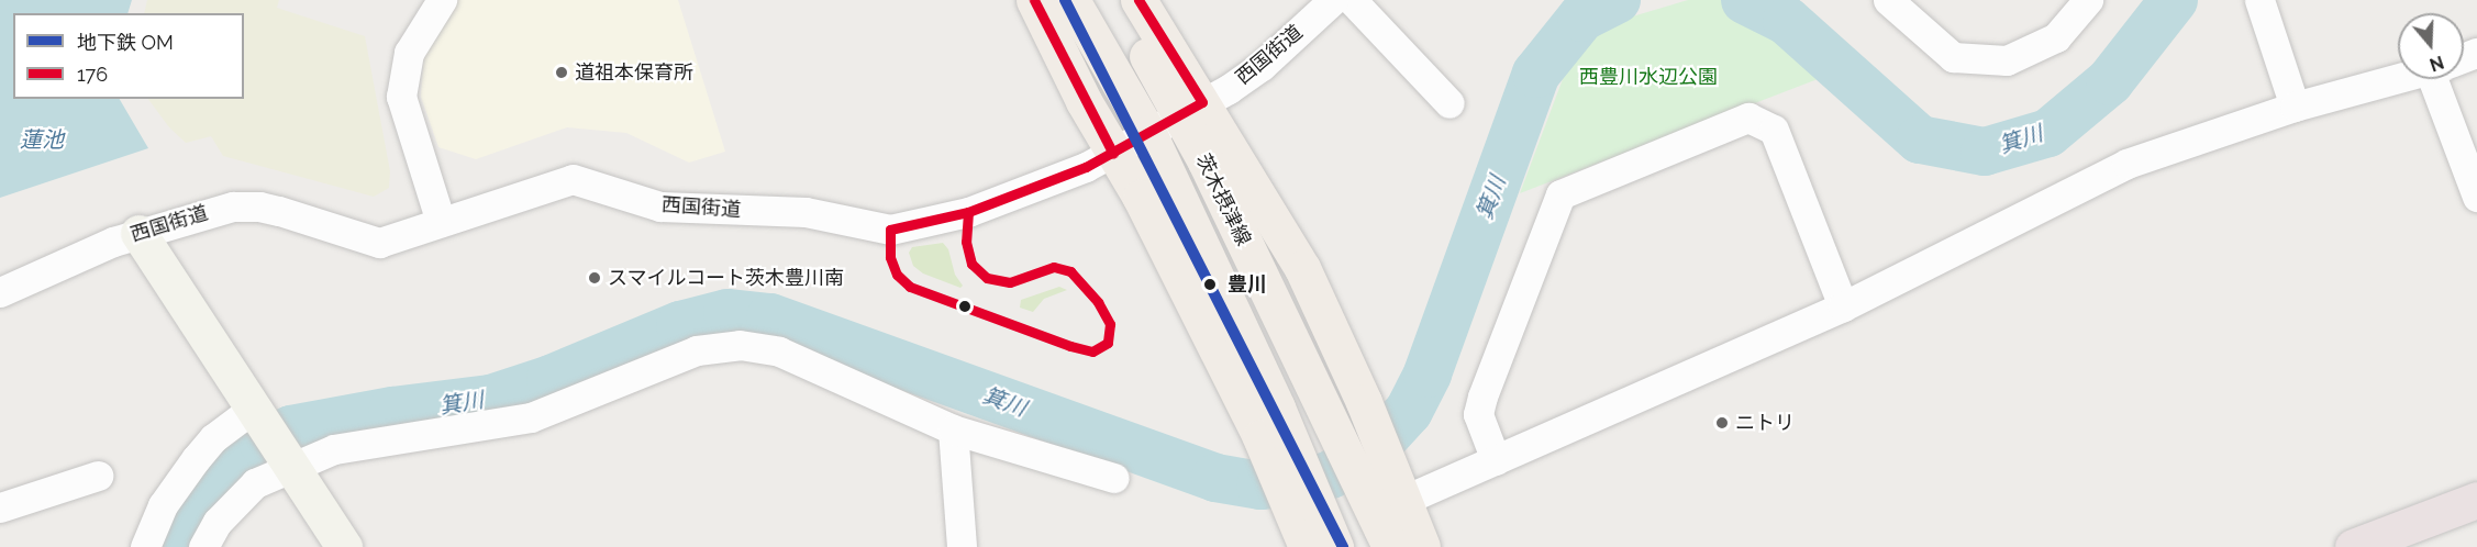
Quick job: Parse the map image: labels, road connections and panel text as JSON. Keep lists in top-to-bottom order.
{
  "streets": {
    "main road": ["茨木摂津線"],
    "street": ["西国街道"]
  },
  "crossings": [
    ["西国街道", "茨木摂津線"]
  ],
  "water": ["蓮池", "箕川"],
  "parks": ["西豊川水辺公園"],
  "places": [
    "道祖本保育所",
    "スマイルコート茨木豊川南",
    "豊川",
    "ニトリ"
  ],
  "lines": ["metro line OM", "transit line 176"],
  "legend": ["地下鉄 OM", "176"],
  "north": "bottom"
}
